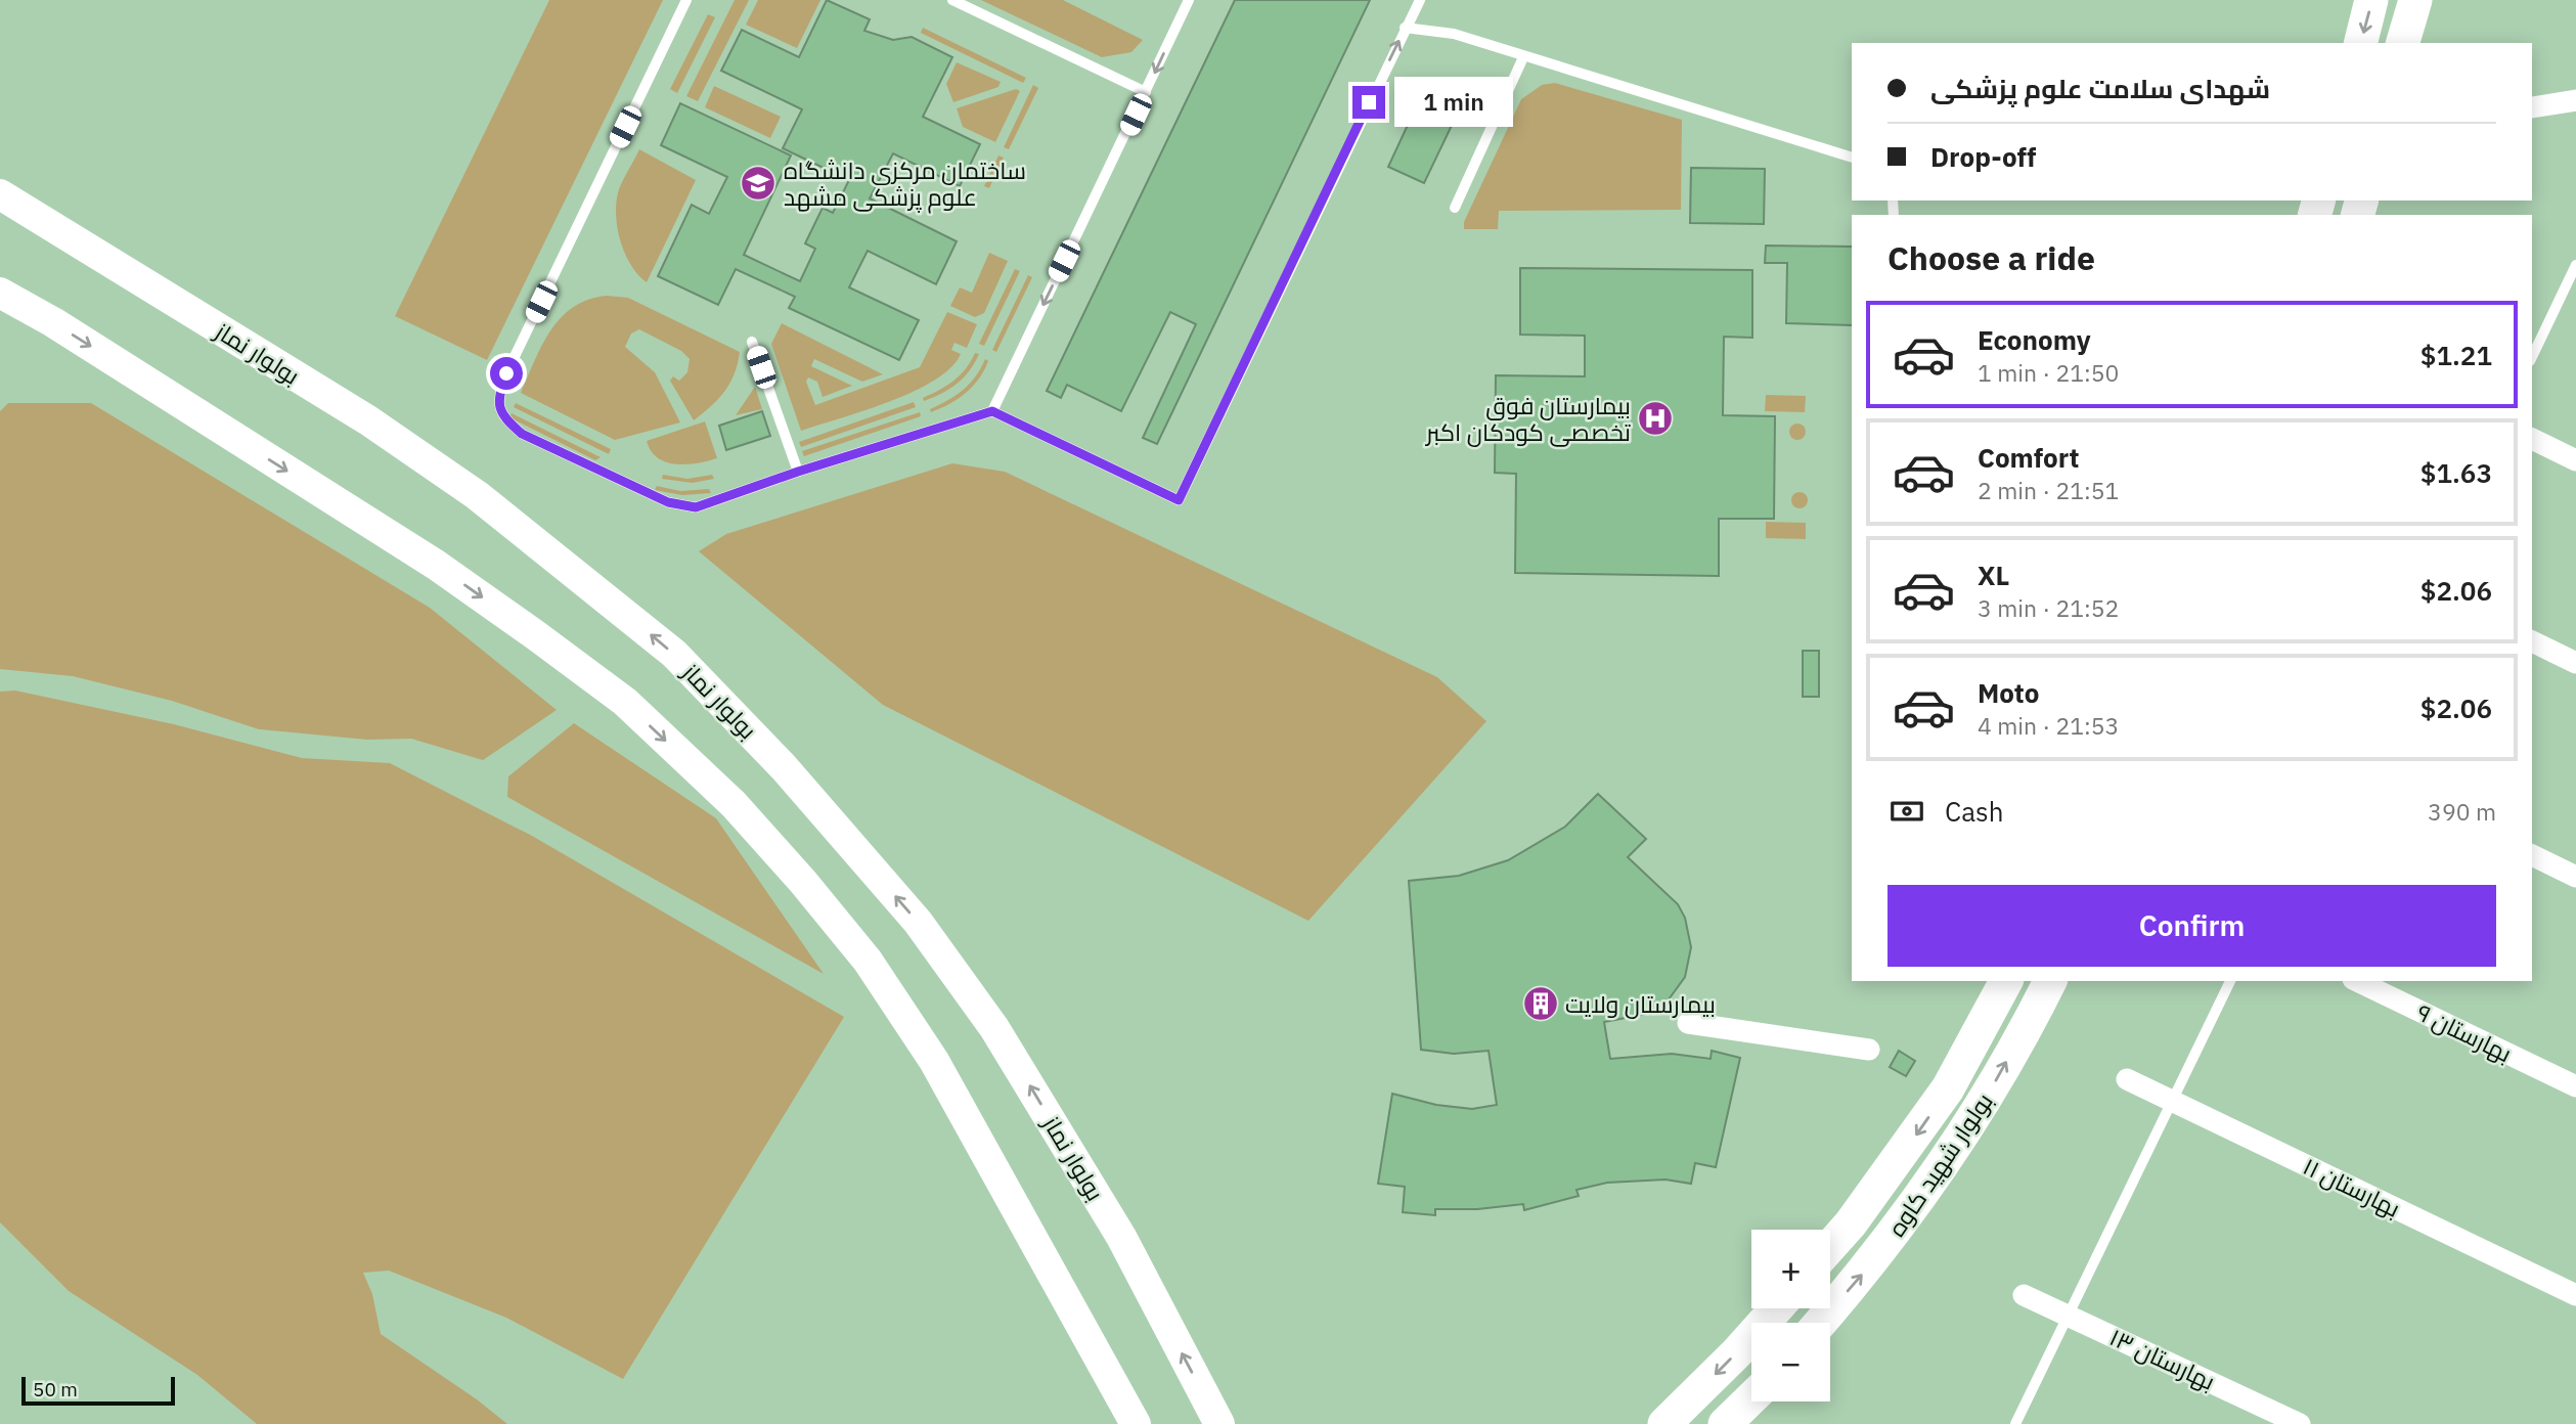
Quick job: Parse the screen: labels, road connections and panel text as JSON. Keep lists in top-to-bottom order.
{
  "streets": {
    "main road": ["بولوار نماز", "بولوار شهید کاوه"],
    "street": ["بهارستان ۹", "بهارستان ۱۱", "بهارستان ۱۳"]
  },
  "places": {
    "school or university": ["ساختمان مرکزی دانشگاه علوم پزشکی مشهد"],
    "hospital": ["بیمارستان فوق تخصصی کودکان اکبر"],
    "building": ["بیمارستان ولایت"]
  },
  "scale_bar": "50 m",
  "page": {
    "banner": ["شهدای سلامت علوم پزشکی", "Drop-off"],
    "bubble": "1 min",
    "heading": "Choose a ride",
    "list": [
      {
        "name": "Economy",
        "note": "1 min · 21:50",
        "value": "$1.21"
      },
      {
        "name": "Comfort",
        "note": "2 min · 21:51",
        "value": "$1.63"
      },
      {
        "name": "XL",
        "note": "3 min · 21:52",
        "value": "$2.06"
      },
      {
        "name": "Moto",
        "note": "4 min · 21:53",
        "value": "$2.06"
      }
    ],
    "pay": ["Cash", "390 m"],
    "buttons": "Confirm",
    "map_buttons": ["+", "−"],
    "scale": "50 m"
  }
}
